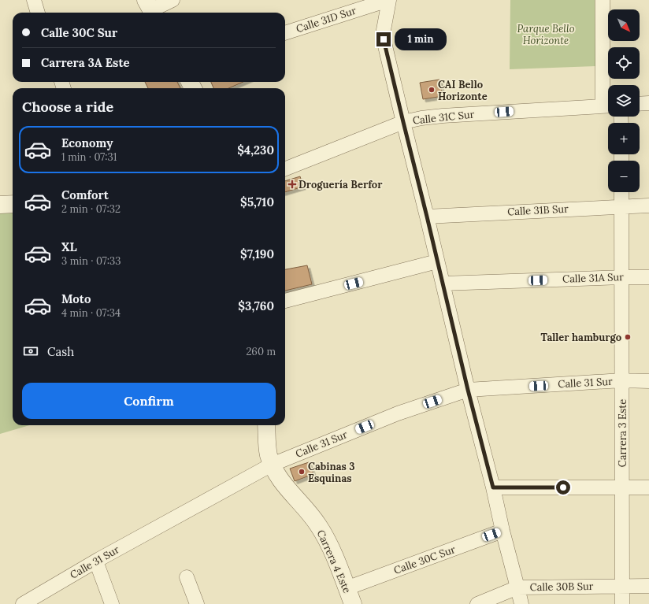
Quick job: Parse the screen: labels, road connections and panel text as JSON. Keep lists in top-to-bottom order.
{
  "streets": {
    "street": [
      "Calle 31D Sur",
      "Calle 31C Sur",
      "Calle 31B Sur",
      "Calle 31A Sur",
      "Calle 31 Sur",
      "Carrera 3 Este",
      "Calle 30C Sur",
      "Carrera 4 Este",
      "Calle 30B Sur"
    ]
  },
  "crossings": [
    ["Calle 31B Sur", "Carrera 3 Este"],
    ["Calle 31A Sur", "Carrera 3 Este"],
    ["Calle 31 Sur", "Carrera 3 Este"],
    ["Calle 31 Sur", "Carrera 4 Este"],
    ["Carrera 3 Este", "Calle 30B Sur"],
    ["Calle 30C Sur", "Carrera 4 Este"]
  ],
  "parks": ["Parque Bello Horizonte"],
  "places": {
    "other": ["CAI Bello Horizonte", "Taller hamburgo", "Cabinas 3 Esquinas"],
    "health": ["Droguería Berfor"]
  },
  "north": "bottom right",
  "page": {
    "map_buttons": ["+", "−"],
    "banner": ["Calle 30C Sur", "Carrera 3A Este"],
    "bubble": "1 min",
    "heading": "Choose a ride",
    "list": [
      {
        "name": "Economy",
        "note": "1 min · 07:31",
        "value": "$4,230"
      },
      {
        "name": "Comfort",
        "note": "2 min · 07:32",
        "value": "$5,710"
      },
      {
        "name": "XL",
        "note": "3 min · 07:33",
        "value": "$7,190"
      },
      {
        "name": "Moto",
        "note": "4 min · 07:34",
        "value": "$3,760"
      }
    ],
    "pay": ["Cash", "260 m"],
    "buttons": "Confirm"
  }
}
